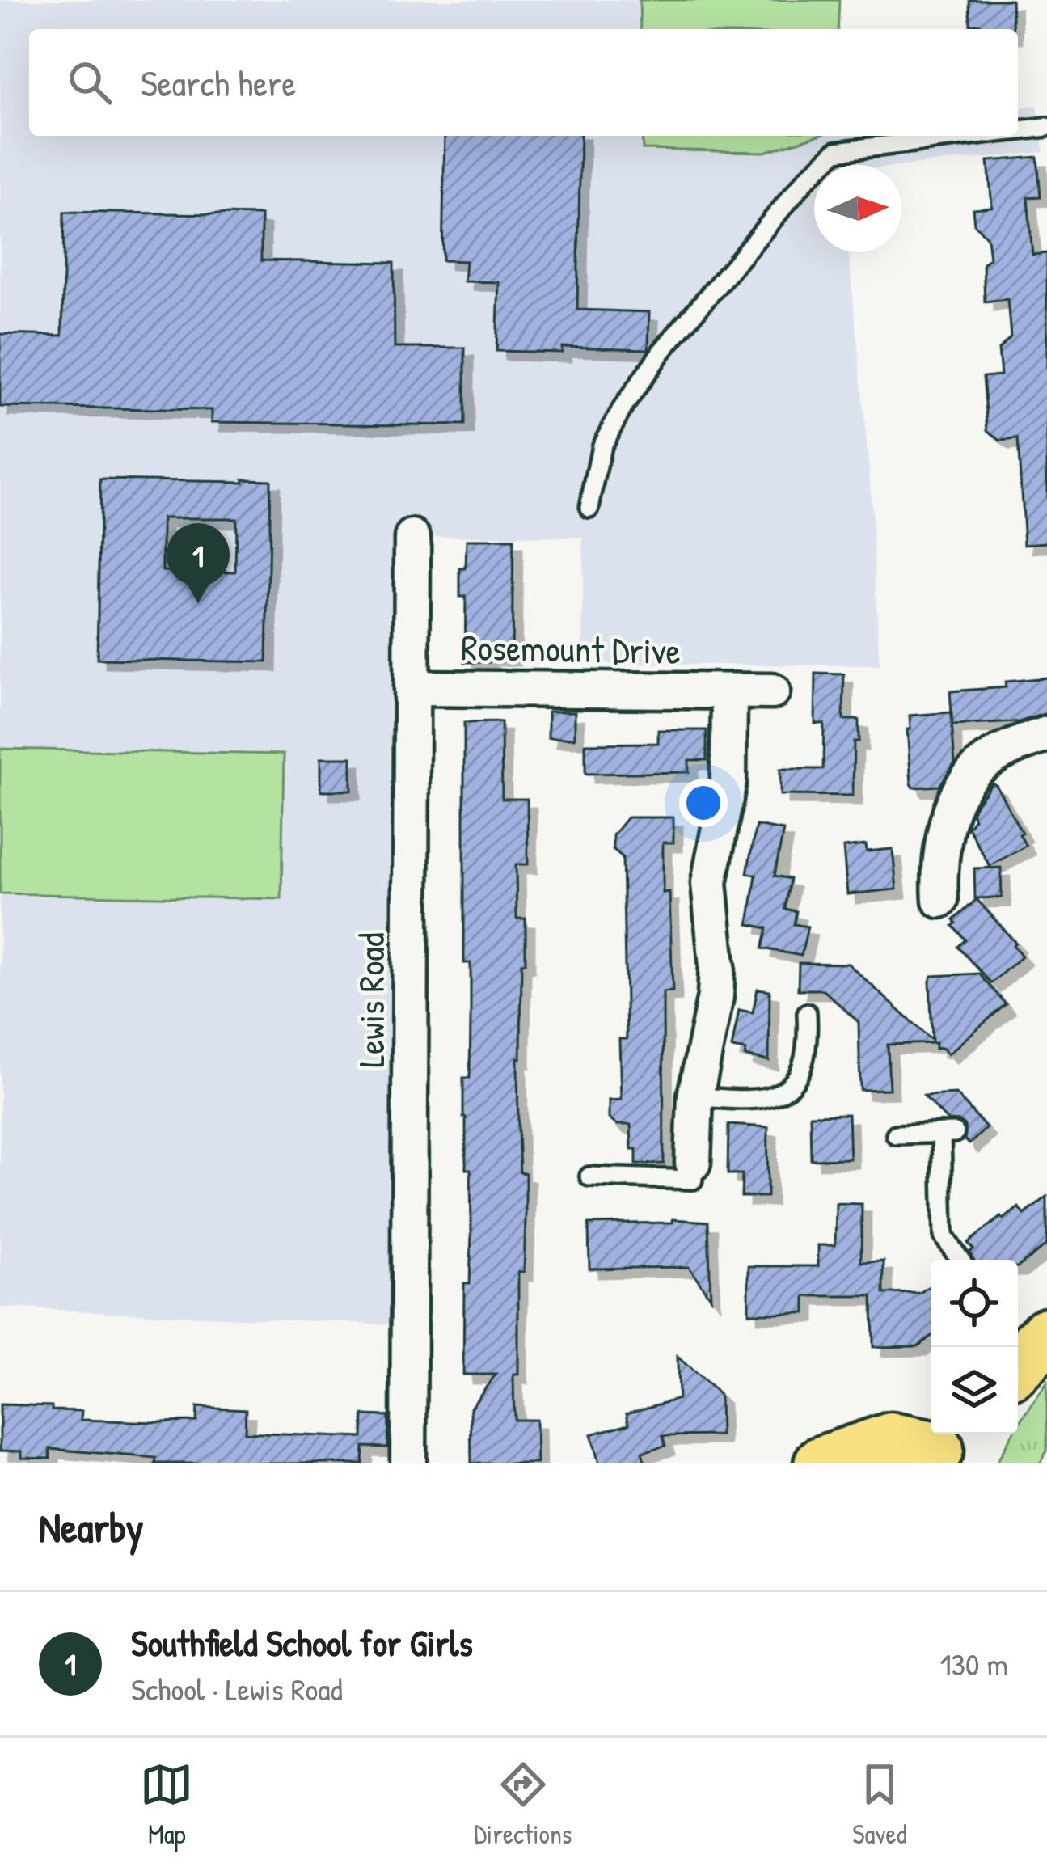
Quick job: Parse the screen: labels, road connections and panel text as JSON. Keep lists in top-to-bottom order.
{
  "streets": {
    "street": ["Rosemount Drive", "Lewis Road"]
  },
  "crossings": [
    ["Rosemount Drive", "Lewis Road"]
  ],
  "north": "right",
  "page": {
    "search": "Search here",
    "pins": "1",
    "heading": "Nearby",
    "list": [
      {
        "mark": "1",
        "name": "Southfield School for Girls",
        "note": "School · Lewis Road",
        "value": "130 m"
      }
    ],
    "nav": ["Map", "Directions", "Saved"]
  }
}
